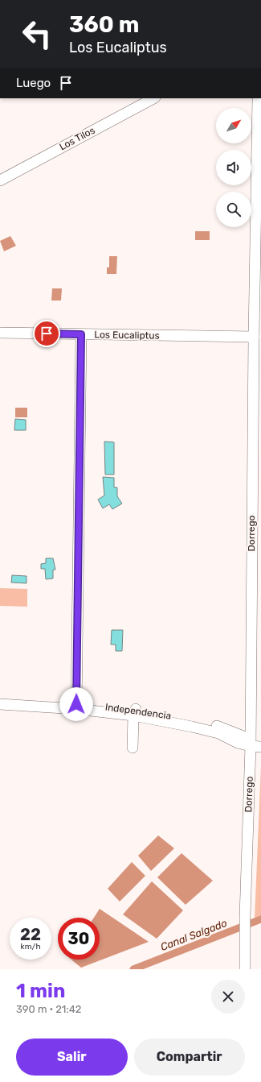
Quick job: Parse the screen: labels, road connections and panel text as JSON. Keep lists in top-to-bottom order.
{
  "streets": {
    "street": [
      "Los Tilos",
      "Los Eucaliptus",
      "Dorrego",
      "Independencia"
    ]
  },
  "crossings": [
    ["Los Eucaliptus", "Dorrego"],
    ["Dorrego", "Independencia"]
  ],
  "water": ["Canal Salgado"],
  "north": "top right",
  "page": {
    "turn": ["360 m", "Los Eucaliptus"],
    "then": "Luego",
    "speed": "22 km/h",
    "limit": "30",
    "heading": ["1 min", "390 m · 21:42"],
    "buttons": ["Salir", "Compartir"]
  }
}
